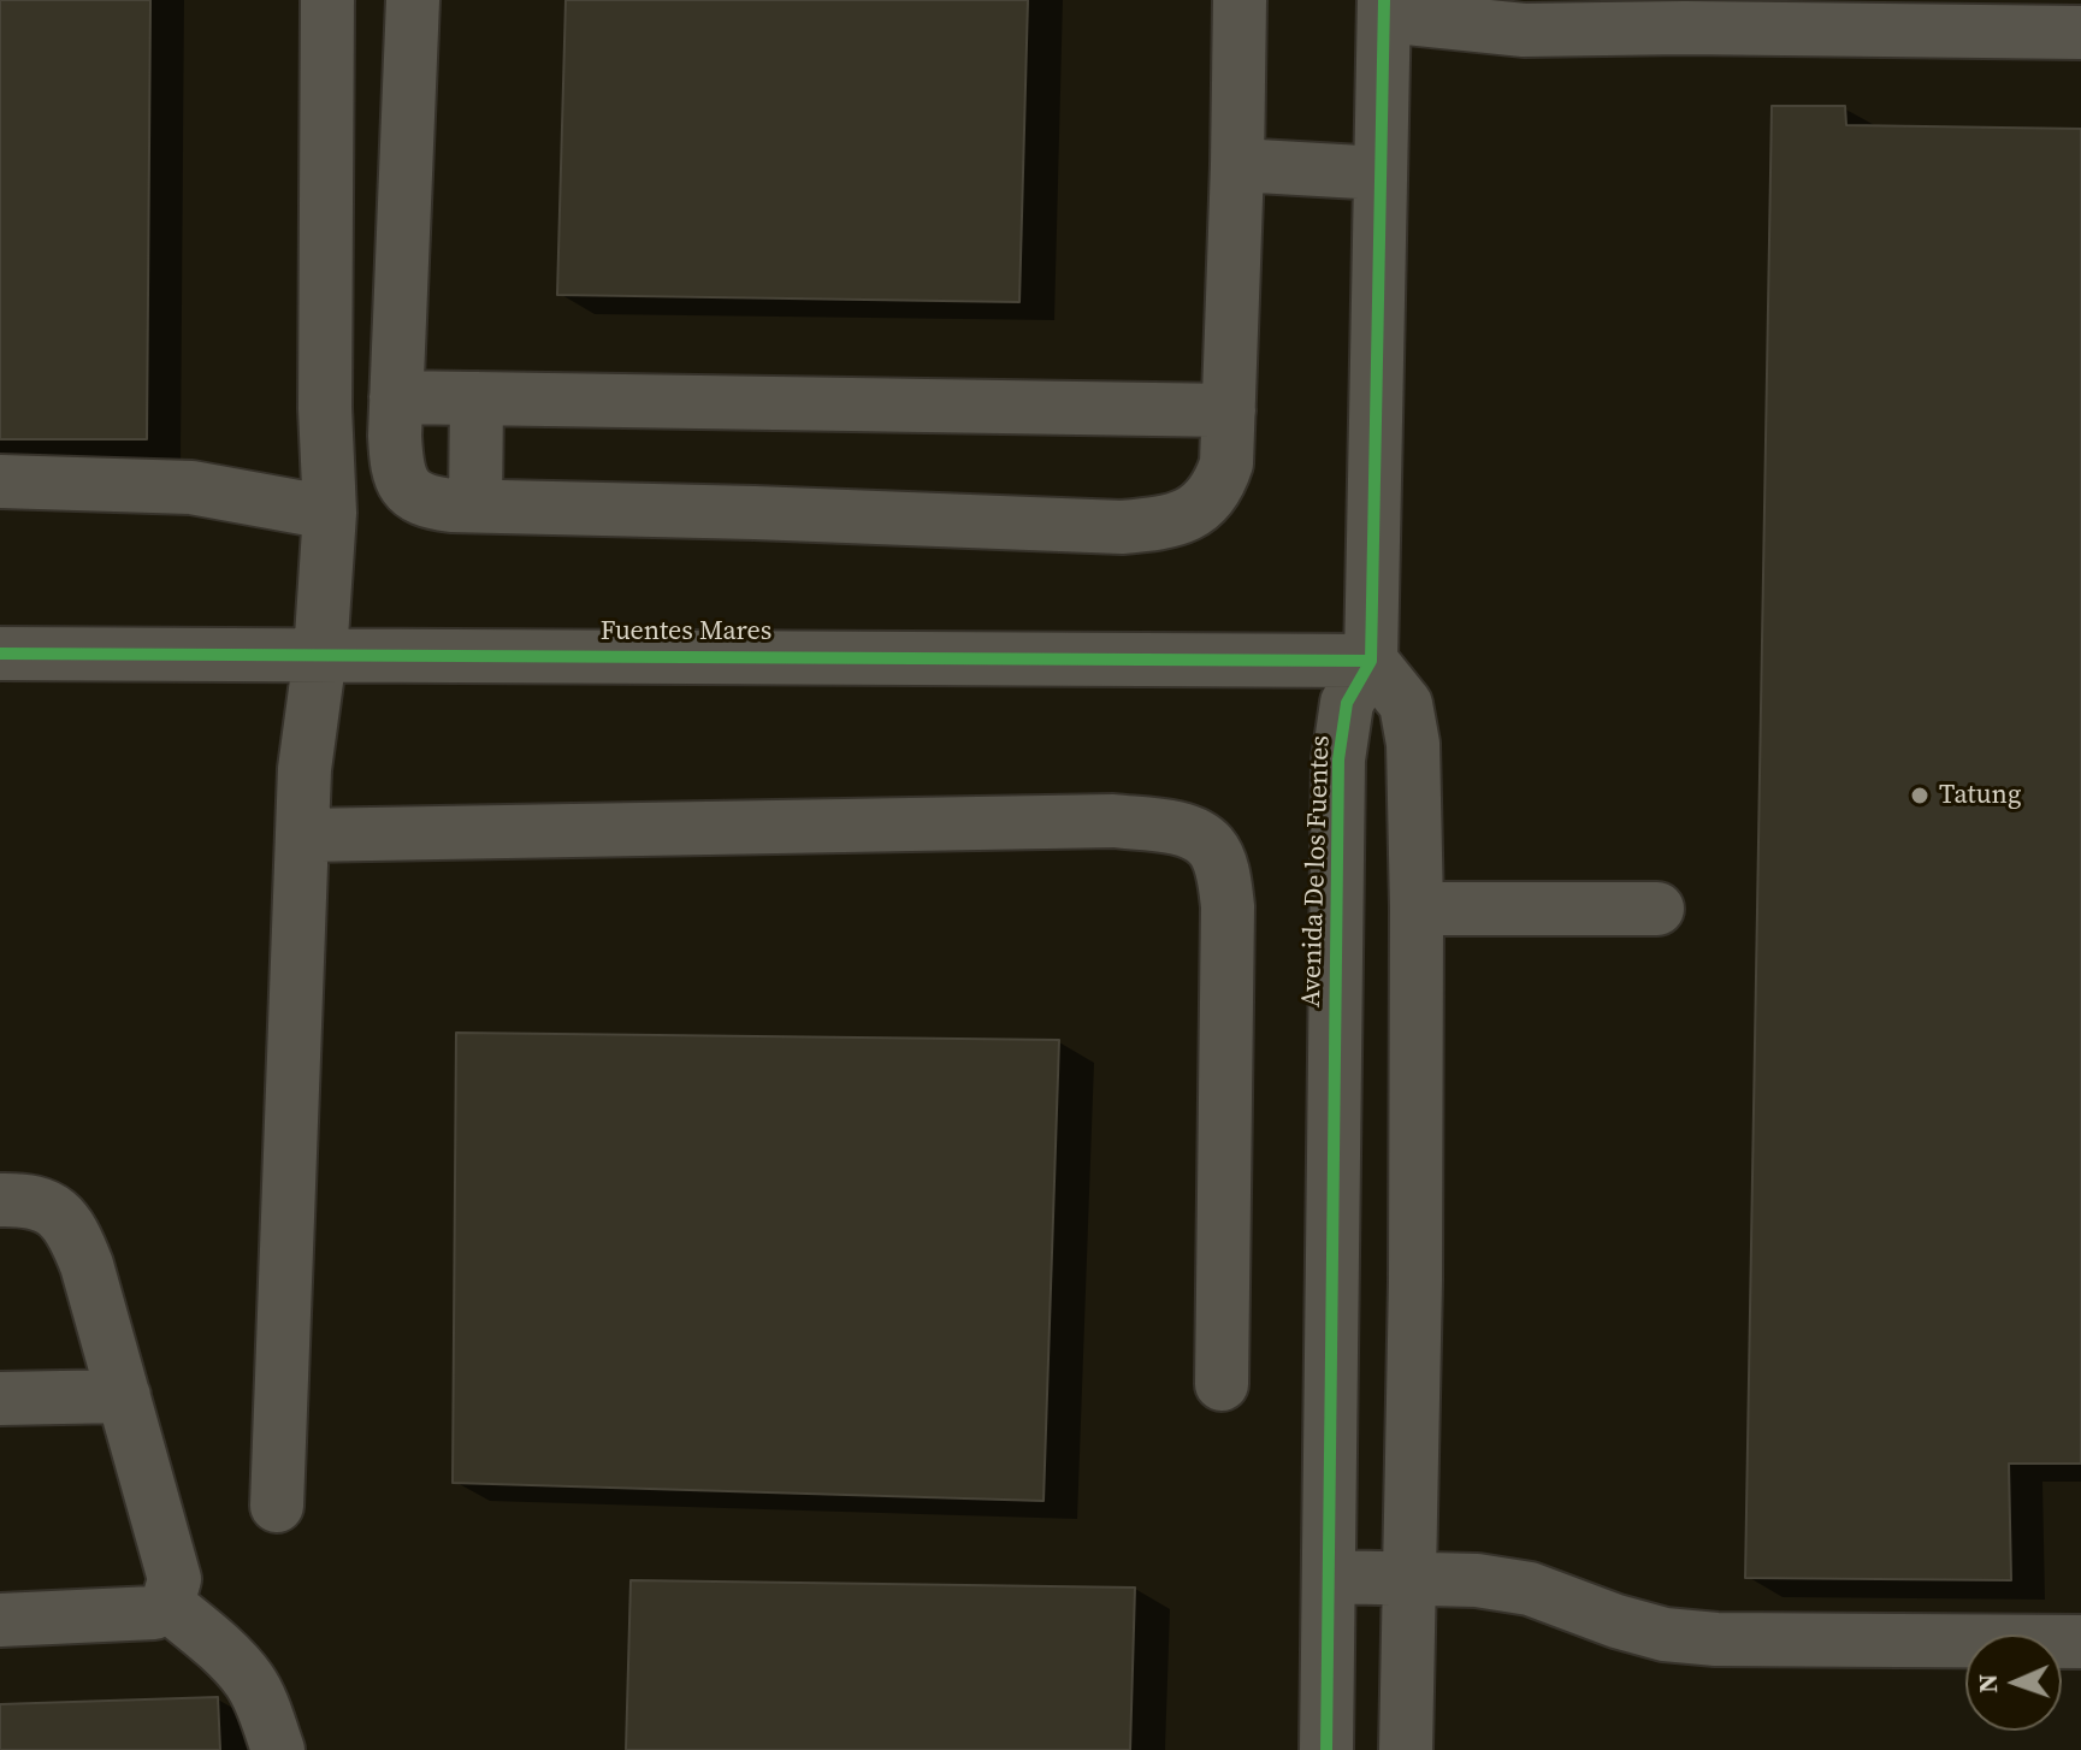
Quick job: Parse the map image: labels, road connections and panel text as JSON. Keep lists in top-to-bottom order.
{
  "streets": {
    "street": ["Fuentes Mares", "Avenida De los Fuentes"]
  },
  "crossings": [
    ["Fuentes Mares", "Avenida De los Fuentes"]
  ],
  "places": ["Tatung"],
  "north": "left"
}
